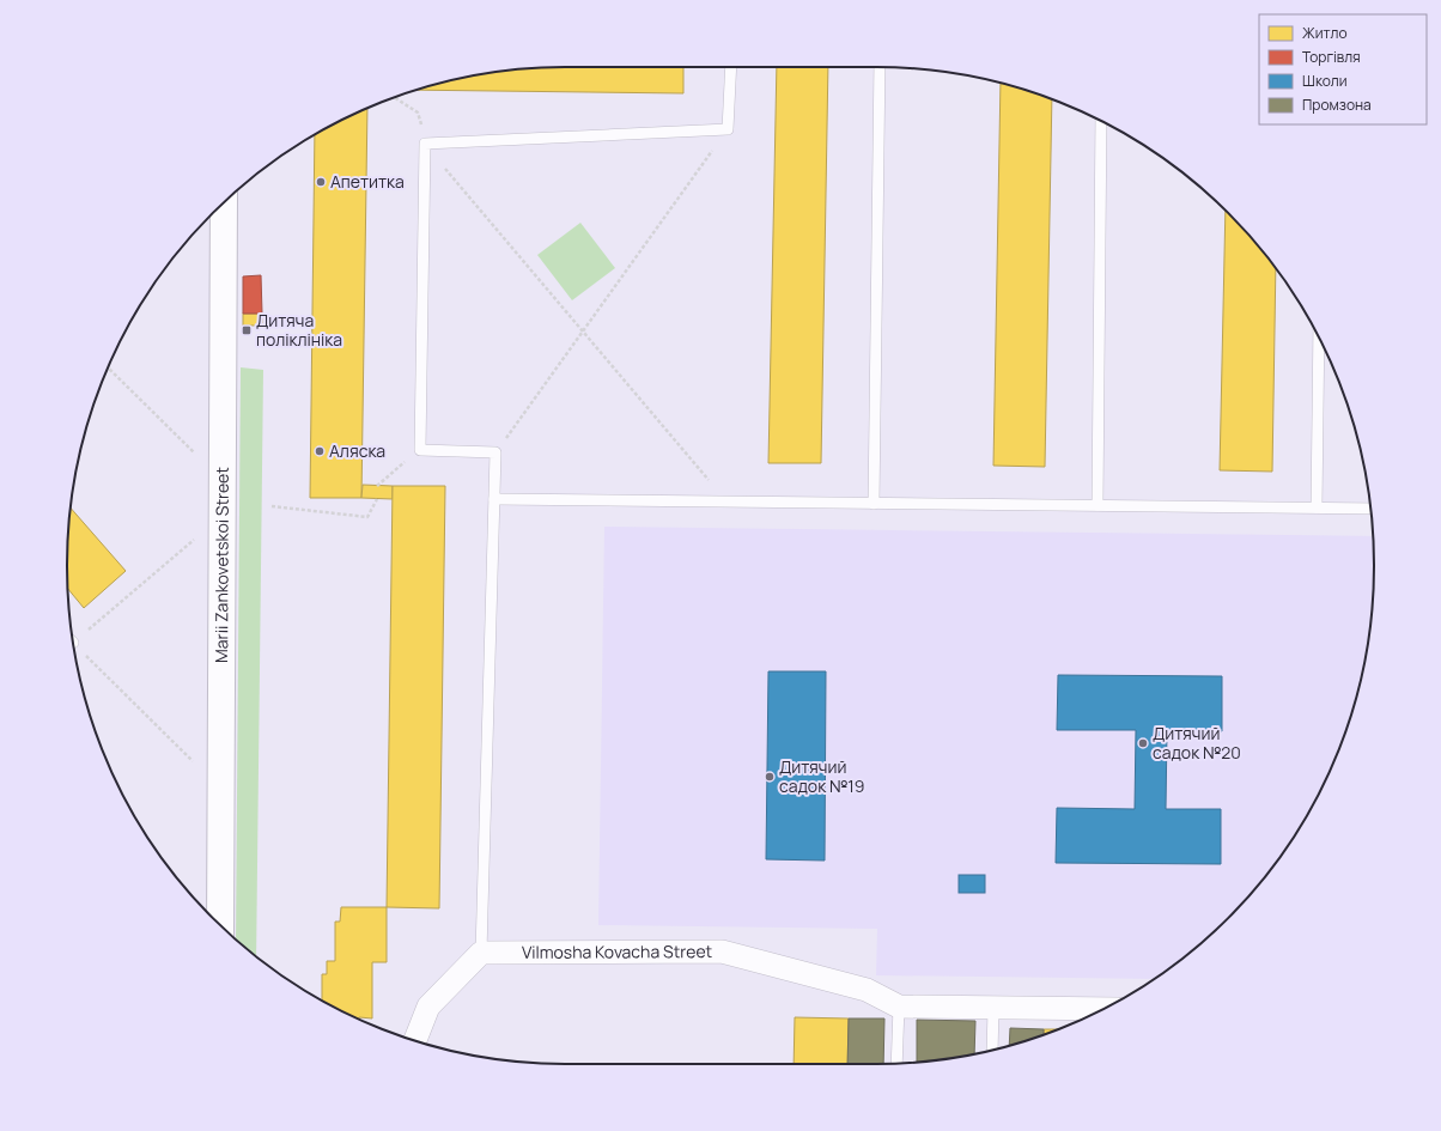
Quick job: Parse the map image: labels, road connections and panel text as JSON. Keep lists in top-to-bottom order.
{
  "streets": {
    "street": ["Marii Zankovetskoi Street", "Vilmosha Kovacha Street"]
  },
  "places": {
    "other": [
      "Апетитка",
      "Аляска",
      "Дитячий садок №20",
      "Дитячий садок №19"
    ],
    "transit": ["Дитяча поліклініка"]
  },
  "legend": [
    "Житло",
    "Торгівля",
    "Школи",
    "Промзона"
  ]
}
